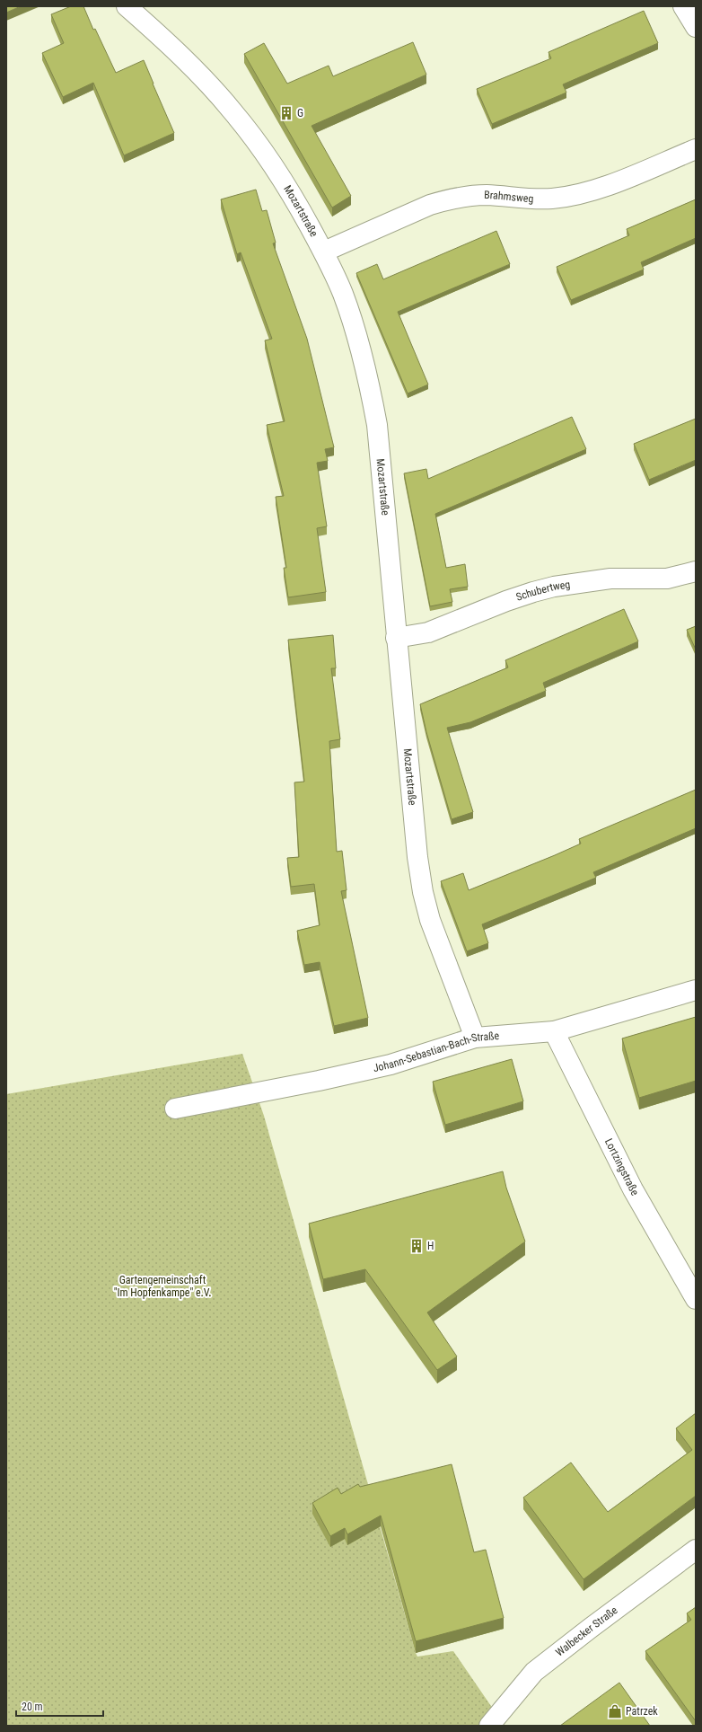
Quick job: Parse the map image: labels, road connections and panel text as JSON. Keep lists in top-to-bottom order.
{
  "streets": {
    "street": [
      "Brahmsweg",
      "Mozartstraße",
      "Schubertweg",
      "Johann-Sebastian-Bach-Straße",
      "Lortzingstraße",
      "Walbecker Straße"
    ]
  },
  "crossings": [
    ["Brahmsweg", "Mozartstraße"],
    ["Mozartstraße", "Schubertweg"],
    ["Mozartstraße", "Johann-Sebastian-Bach-Straße"],
    ["Johann-Sebastian-Bach-Straße", "Lortzingstraße"]
  ],
  "parks": ["Gartengemeinschaft \"Im Hopfenkampe\" e.V."],
  "places": {
    "building": ["G", "H"],
    "shop": ["Patrzek"]
  },
  "scale_bar": "20 m"
}
